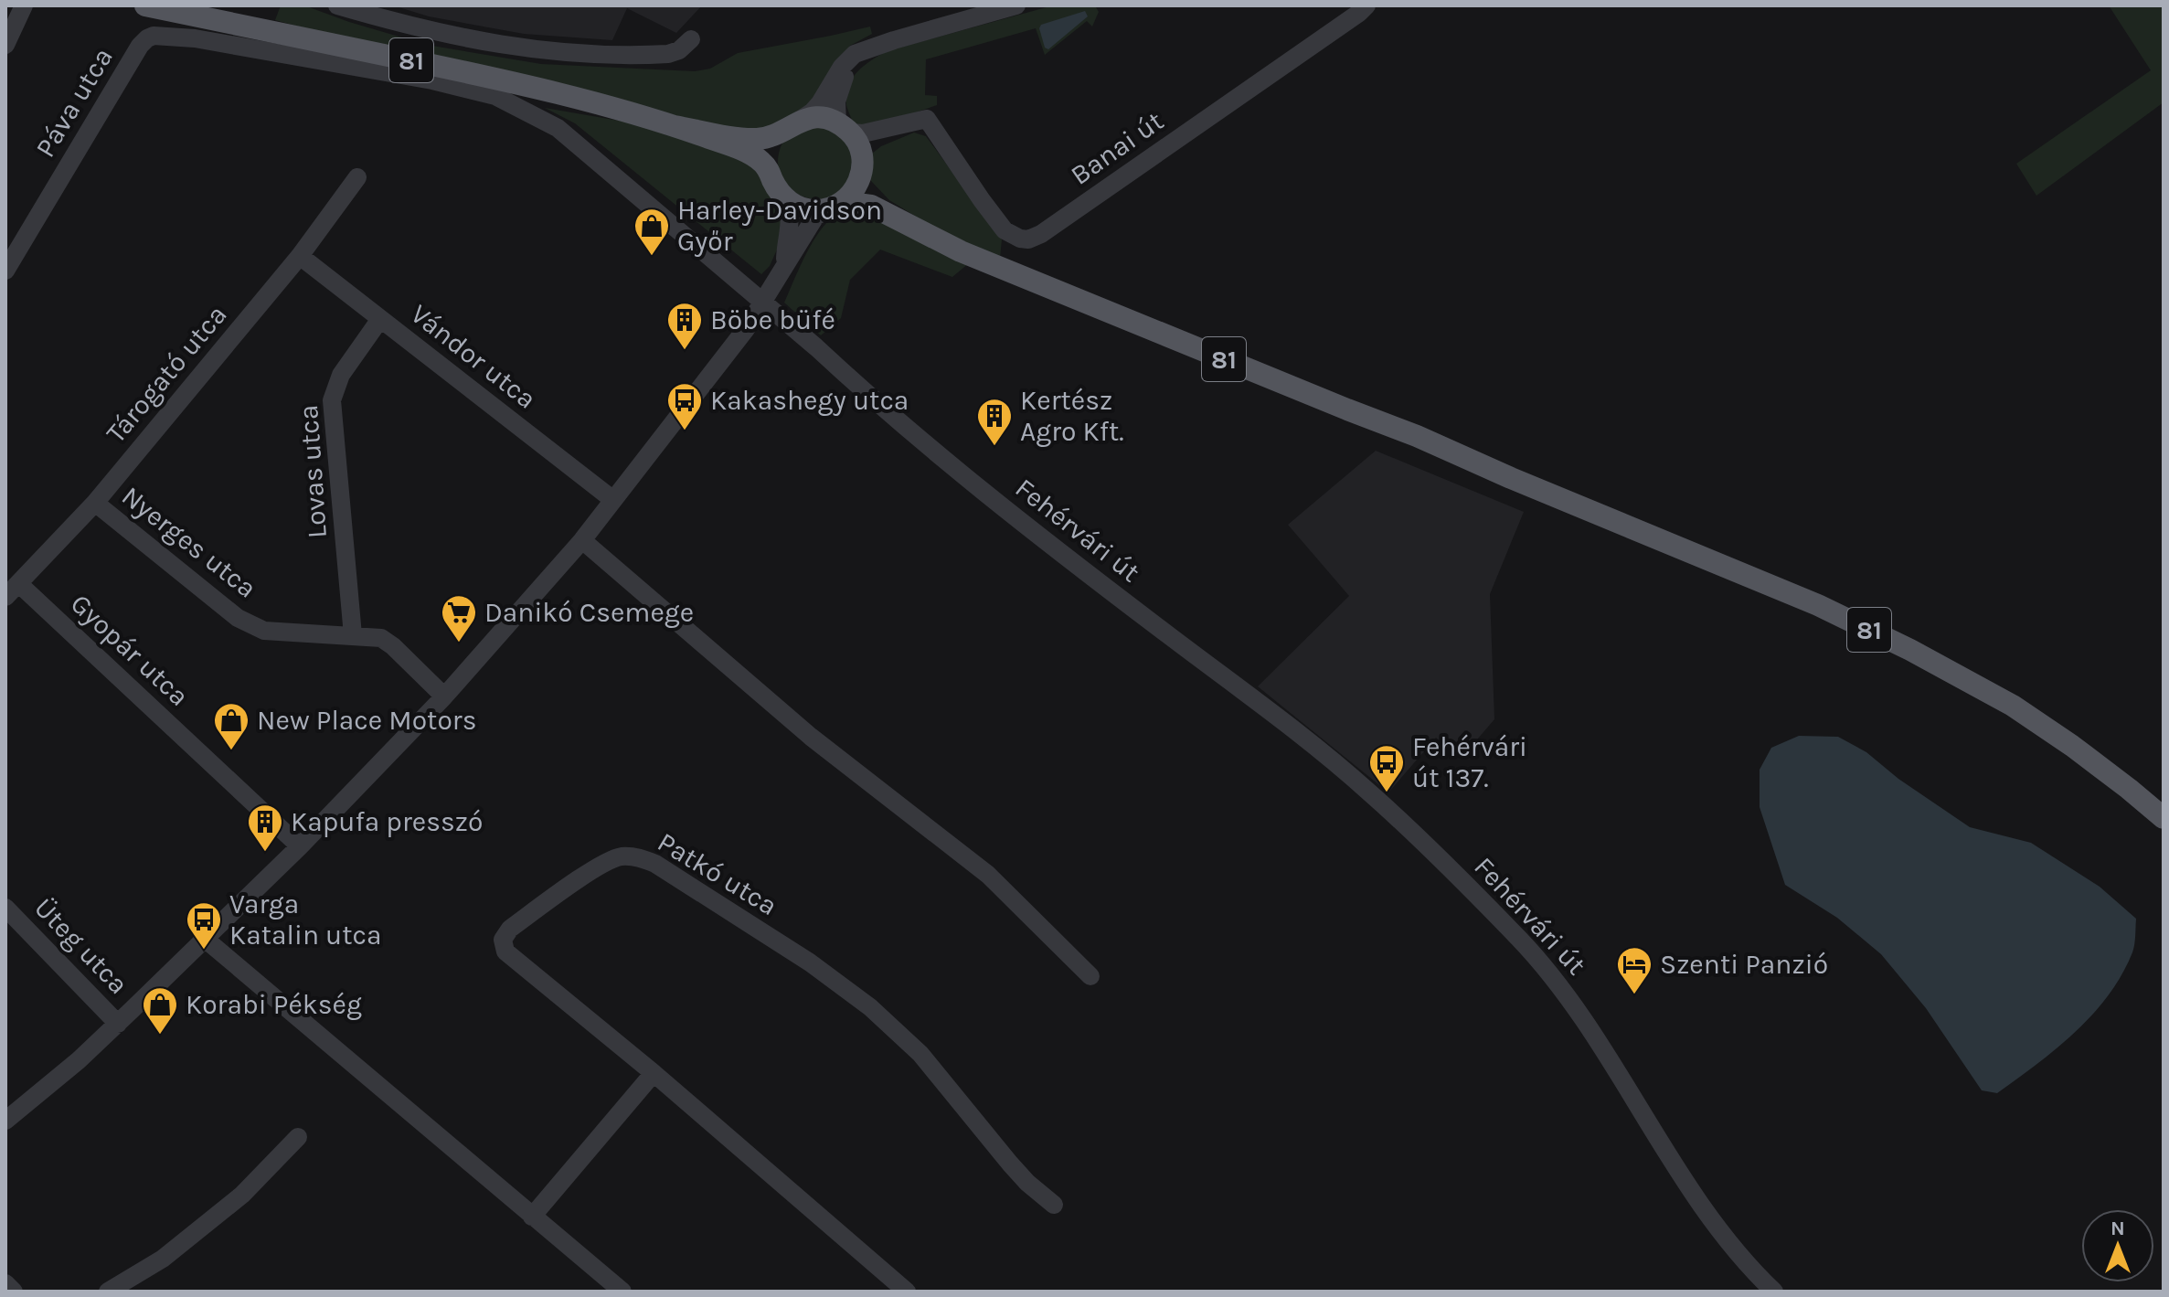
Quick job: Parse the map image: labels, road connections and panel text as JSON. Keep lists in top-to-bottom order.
{
  "streets": {
    "main road": ["81"],
    "street": [
      "Páva utca",
      "Banai út",
      "Vándor utca",
      "Tárogató utca",
      "Lovas utca",
      "Fehérvári út",
      "Nyerges utca",
      "Gyopár utca",
      "Patkó utca",
      "Üteg utca"
    ]
  },
  "crossings": [
    ["Páva utca", "Fehérvári út"],
    ["Vándor utca", "Tárogató utca"],
    ["Vándor utca", "Lovas utca"],
    ["Tárogató utca", "Nyerges utca"],
    ["Tárogató utca", "Gyopár utca"],
    ["Lovas utca", "Nyerges utca"]
  ],
  "places": {
    "shop": ["Harley-Davidson Győr", "New Place Motors", "Korabi Pékség"],
    "building": ["Böbe büfé", "Kertész Agro Kft.", "Kapufa presszó"],
    "bus stop": ["Kakashegy utca", "Fehérvári út 137.", "Varga Katalin utca"],
    "supermarket": ["Danikó Csemege"],
    "hotel": ["Szenti Panzió"]
  },
  "north": "top"
}
